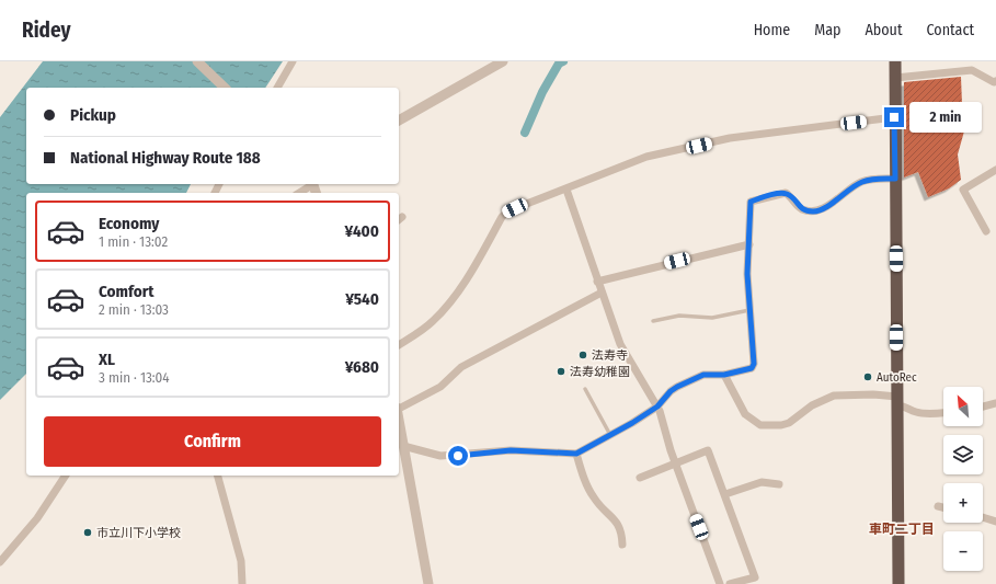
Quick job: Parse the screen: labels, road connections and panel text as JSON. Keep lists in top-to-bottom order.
{
  "districts": ["車町二丁目"],
  "places": [
    "法寿寺",
    "法寿幼稚園",
    "AutoRec",
    "市立川下小学校"
  ],
  "north": "top left",
  "page": {
    "header": "Ridey",
    "nav": [
      "Home",
      "Map",
      "About",
      "Contact"
    ],
    "banner": ["Pickup", "National Highway Route 188"],
    "bubble": "2 min",
    "list": [
      {
        "name": "Economy",
        "note": "1 min · 13:02",
        "value": "¥400"
      },
      {
        "name": "Comfort",
        "note": "2 min · 13:03",
        "value": "¥540"
      },
      {
        "name": "XL",
        "note": "3 min · 13:04",
        "value": "¥680"
      }
    ],
    "map_buttons": ["+", "−"],
    "buttons": "Confirm"
  }
}
